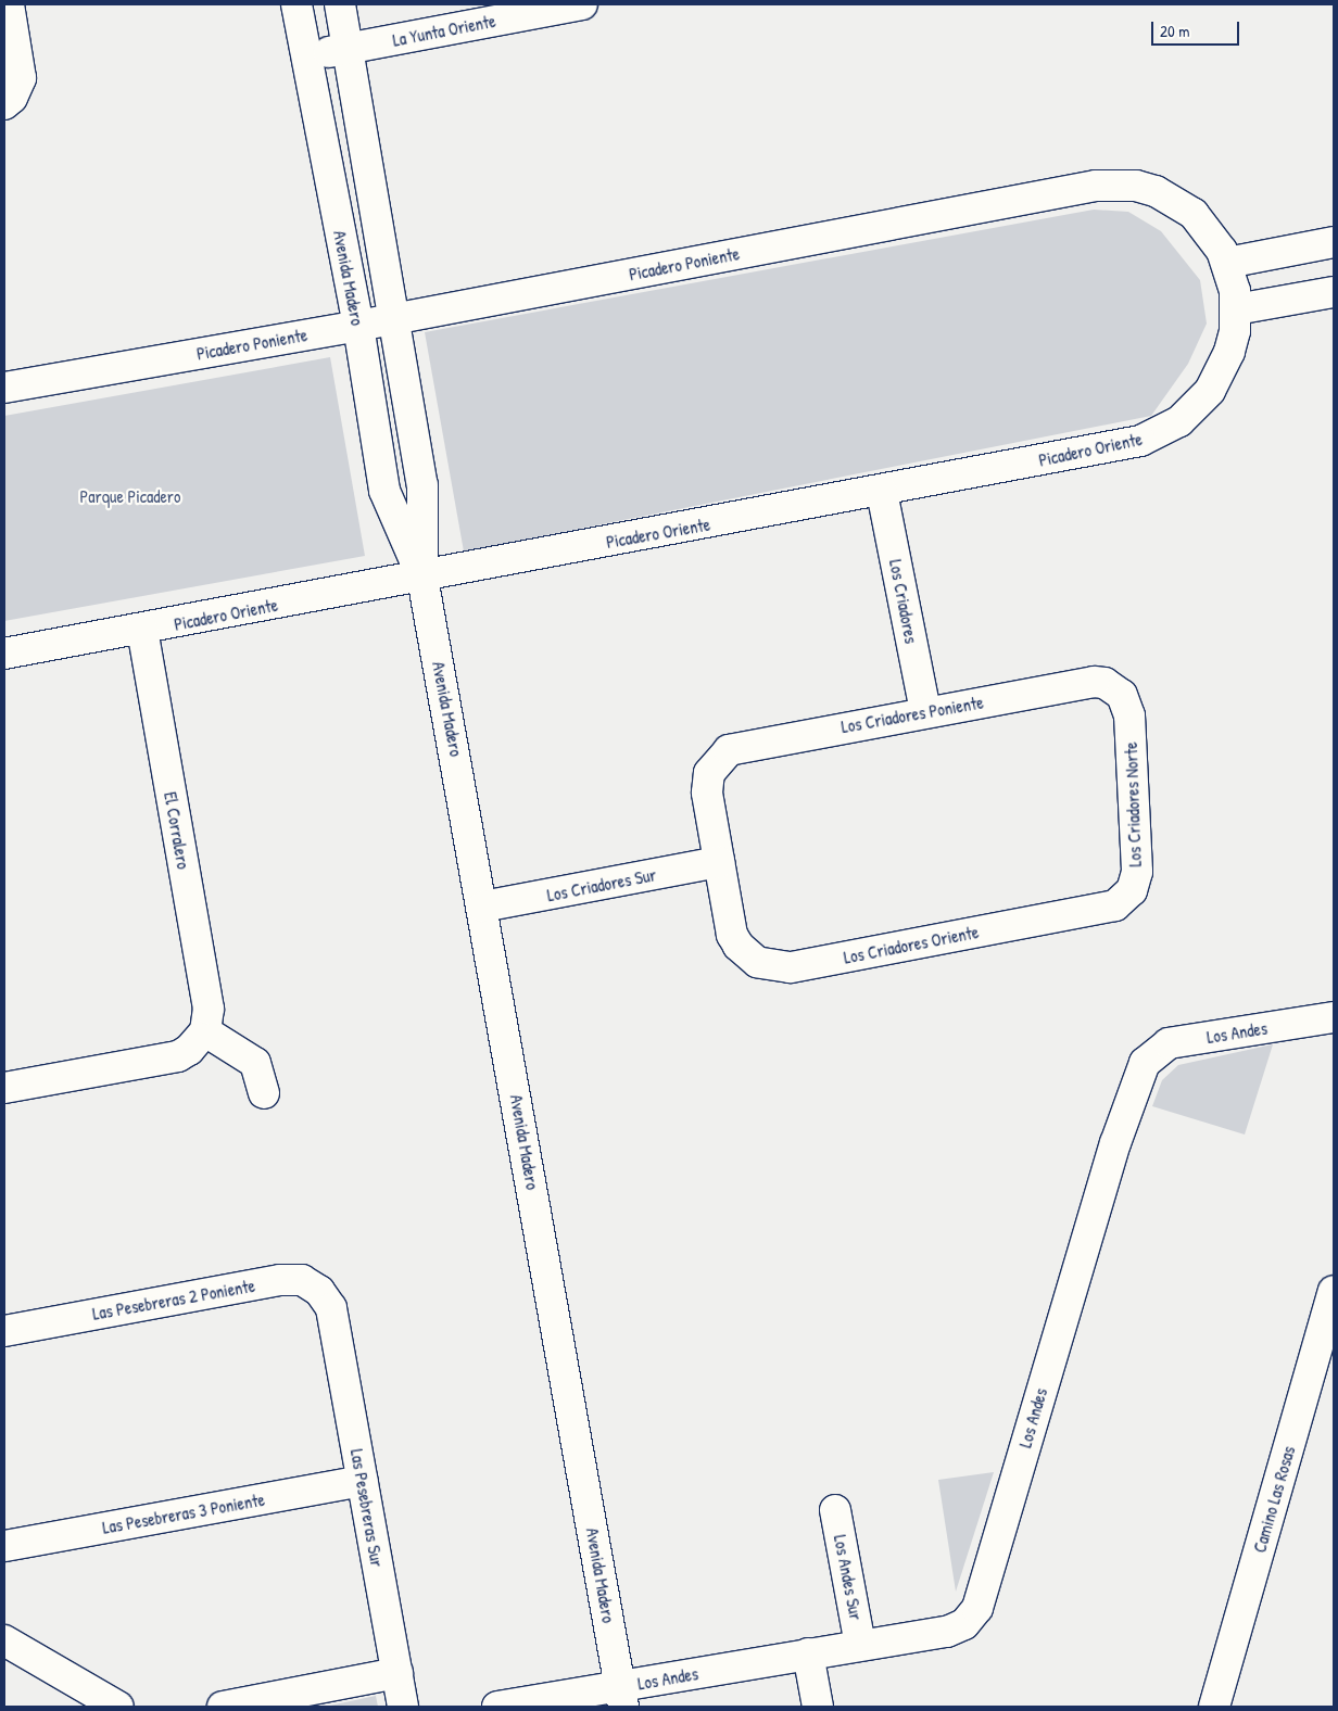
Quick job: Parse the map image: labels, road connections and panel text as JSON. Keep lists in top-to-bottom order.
{
  "streets": {
    "street": [
      "La Yunta Oriente",
      "Picadero Poniente",
      "Avenida Madero",
      "Picadero Oriente",
      "Los Criadores",
      "Los Criadores Poniente",
      "Los Criadores Norte",
      "El Corralero",
      "Los Criadores Sur",
      "Los Criadores Oriente",
      "Los Andes",
      "Las Pesebreras 2 Poniente",
      "Camino Las Rosas",
      "Las Pesebreras Sur",
      "Las Pesebreras 3 Poniente",
      "Los Andes Sur"
    ]
  },
  "crossings": [
    ["La Yunta Oriente", "Avenida Madero"],
    ["Picadero Poniente", "Avenida Madero"],
    ["Picadero Poniente", "Picadero Oriente"],
    ["Avenida Madero", "Picadero Oriente"],
    ["Avenida Madero", "Los Criadores Sur"],
    ["Avenida Madero", "Los Andes"],
    ["Picadero Oriente", "Los Criadores"],
    ["Picadero Oriente", "El Corralero"],
    ["Los Criadores", "Los Criadores Poniente"],
    ["Los Criadores Poniente", "Los Criadores Norte"],
    ["Los Criadores Poniente", "Los Criadores Sur"],
    ["Los Criadores Poniente", "Los Criadores Oriente"],
    ["Los Criadores Norte", "Los Criadores Oriente"],
    ["Los Criadores Sur", "Los Criadores Oriente"],
    ["Los Andes", "Los Andes Sur"],
    ["Las Pesebreras 2 Poniente", "Las Pesebreras Sur"],
    ["Las Pesebreras Sur", "Las Pesebreras 3 Poniente"]
  ],
  "parks": ["Parque Picadero"],
  "scale_bar": "20 m"
}
